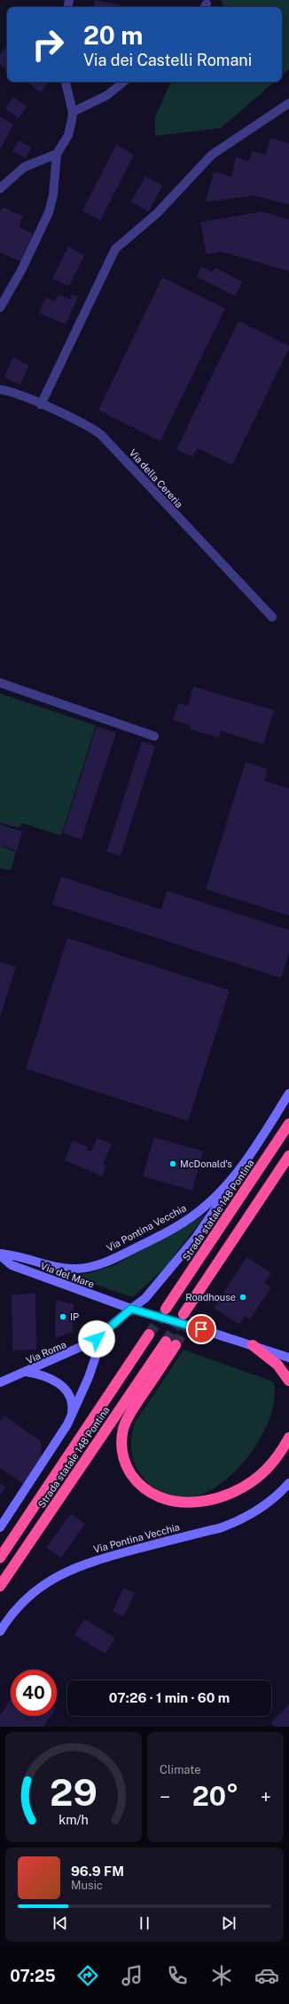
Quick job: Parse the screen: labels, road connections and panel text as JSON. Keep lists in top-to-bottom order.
{
  "streets": {
    "highway": ["Strada statale 148 Pontina"],
    "street": [
      "Via della Cereria",
      "Via Pontina Vecchia",
      "Via del Mare",
      "Via Roma"
    ]
  },
  "crossings": [
    ["Via Pontina Vecchia", "Via del Mare"],
    ["Via Pontina Vecchia", "Via Roma"],
    ["Via del Mare", "Via Roma"]
  ],
  "places": ["McDonald's", "Roadhouse", "IP"],
  "page": {
    "turn": ["20 m", "Via dei Castelli Romani"],
    "limit": "40",
    "trip": "07:26 · 1 min · 60 m",
    "tile": "Climate",
    "heat": ["−", "20°", "+"],
    "song": ["96.9 FM", "Music"],
    "tabs": "07:25",
    "gauge": ["29", "km/h"]
  }
}
